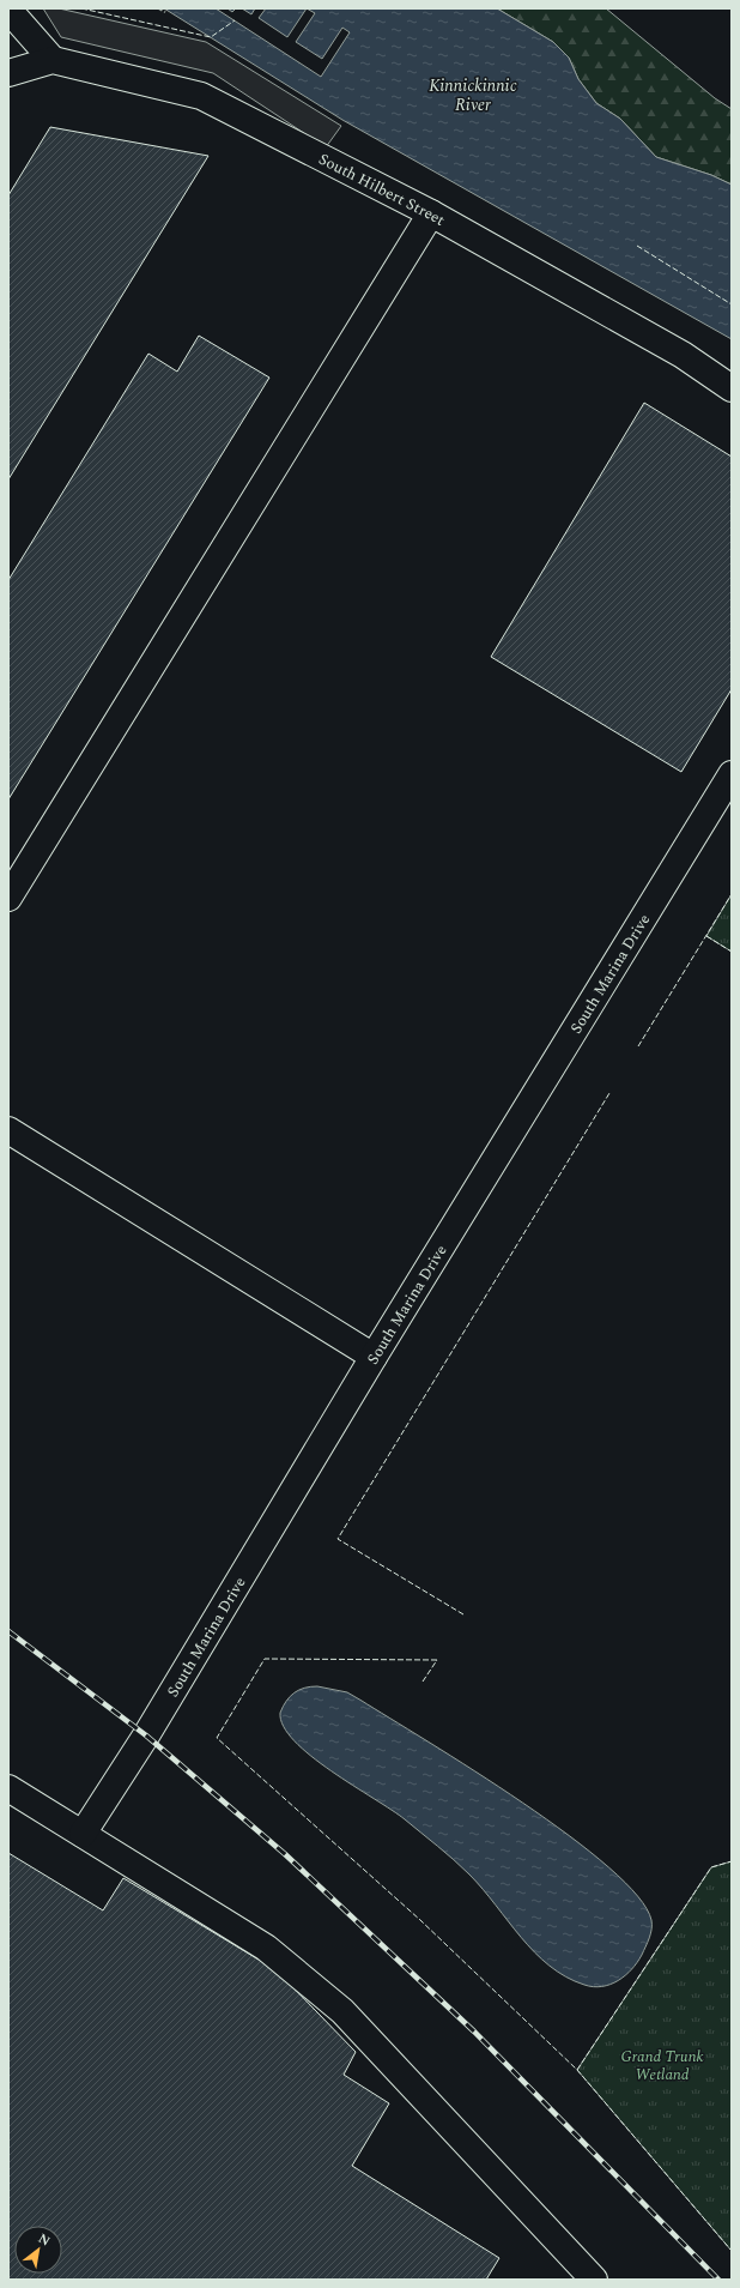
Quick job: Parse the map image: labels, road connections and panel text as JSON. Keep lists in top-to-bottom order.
{
  "streets": {
    "street": ["South Hilbert Street", "South Marina Drive"]
  },
  "water": ["Kinnickinnic River"],
  "parks": ["Grand Trunk Wetland"],
  "north": "top right"
}
